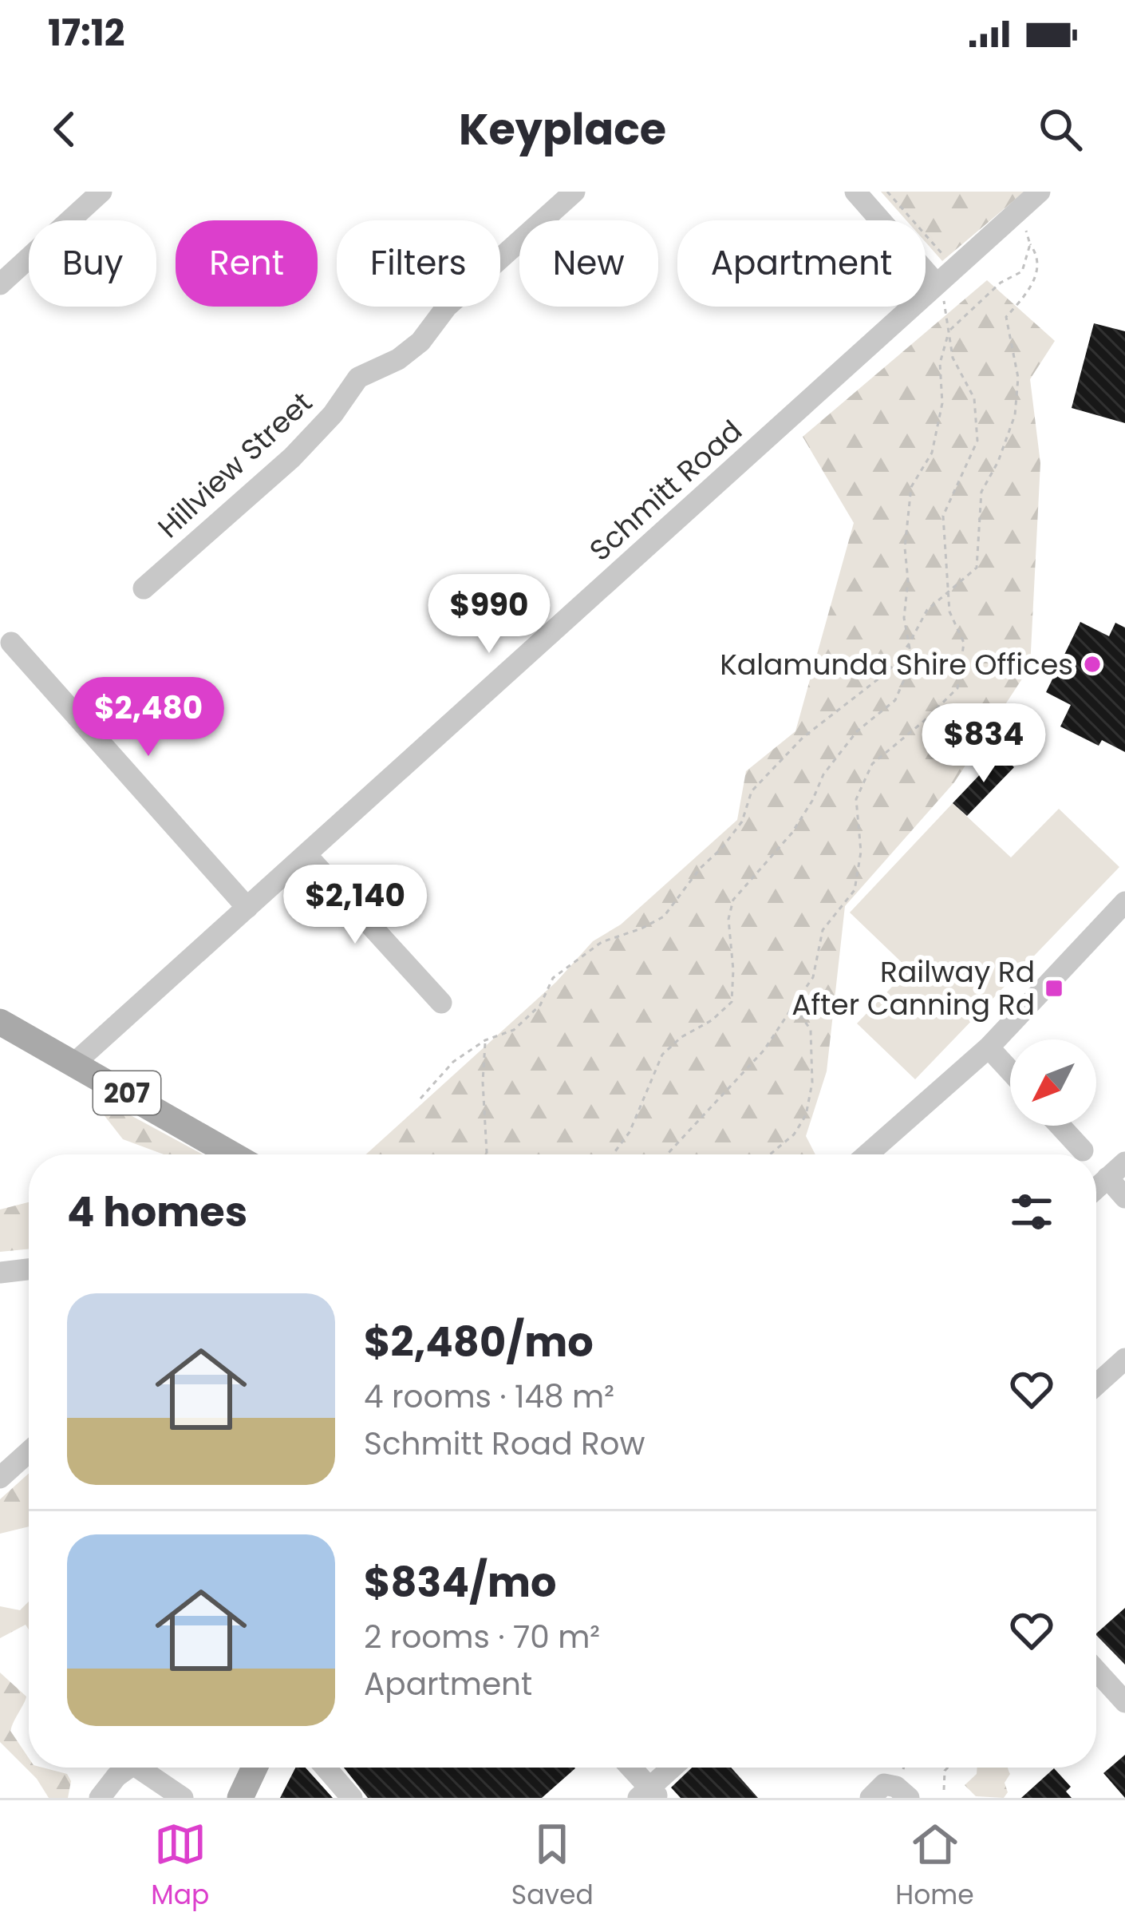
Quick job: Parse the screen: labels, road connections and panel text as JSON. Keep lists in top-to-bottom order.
{
  "streets": {
    "main road": ["207"],
    "street": ["Hillview Street", "Schmitt Road"]
  },
  "crossings": [
    ["Schmitt Road", "207"]
  ],
  "places": {
    "other": ["Kalamunda Shire Offices"],
    "transit": ["Railway Rd After Canning Rd"]
  },
  "north": "bottom left",
  "page": {
    "status": "17:12",
    "header": "Keyplace",
    "chip": [
      "Buy",
      "Rent",
      "Filters",
      "New",
      "Apartment"
    ],
    "price": [
      "$990",
      "$2,480",
      "$834",
      "$2,140"
    ],
    "heading": "4 homes",
    "list": [
      {
        "name": "$2,480/mo",
        "note": "4 rooms · 148 m² · Schmitt Road Row"
      },
      {
        "name": "$834/mo",
        "note": "2 rooms · 70 m² · Apartment"
      }
    ],
    "tabs": ["Map", "Saved", "Home"]
  }
}
